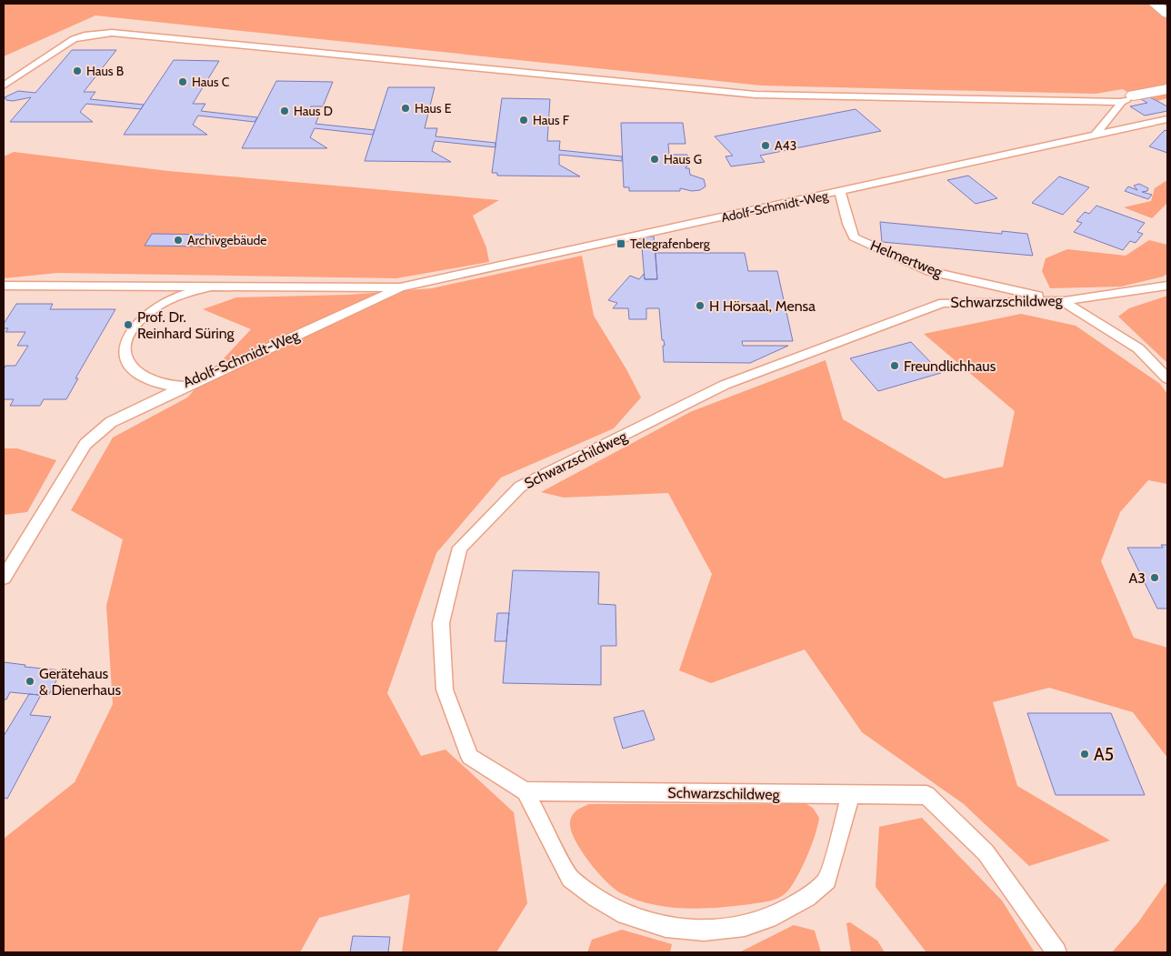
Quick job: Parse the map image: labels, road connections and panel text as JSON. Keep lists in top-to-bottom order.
{
  "streets": {
    "lane": ["Adolf-Schmidt-Weg", "Helmertweg", "Schwarzschildweg"]
  },
  "crossings": [
    ["Adolf-Schmidt-Weg", "Helmertweg"],
    ["Helmertweg", "Schwarzschildweg"]
  ],
  "places": {
    "other": [
      "Haus B",
      "Haus C",
      "Haus E",
      "Haus D",
      "Haus F",
      "A43",
      "Haus G",
      "Archivgebäude",
      "H Hörsaal, Mensa",
      "Prof. Dr. Reinhard Süring",
      "Freundlichhaus",
      "A3",
      "Gerätehaus & Dienerhaus",
      "A5"
    ],
    "transit": ["Telegrafenberg"]
  }
}
